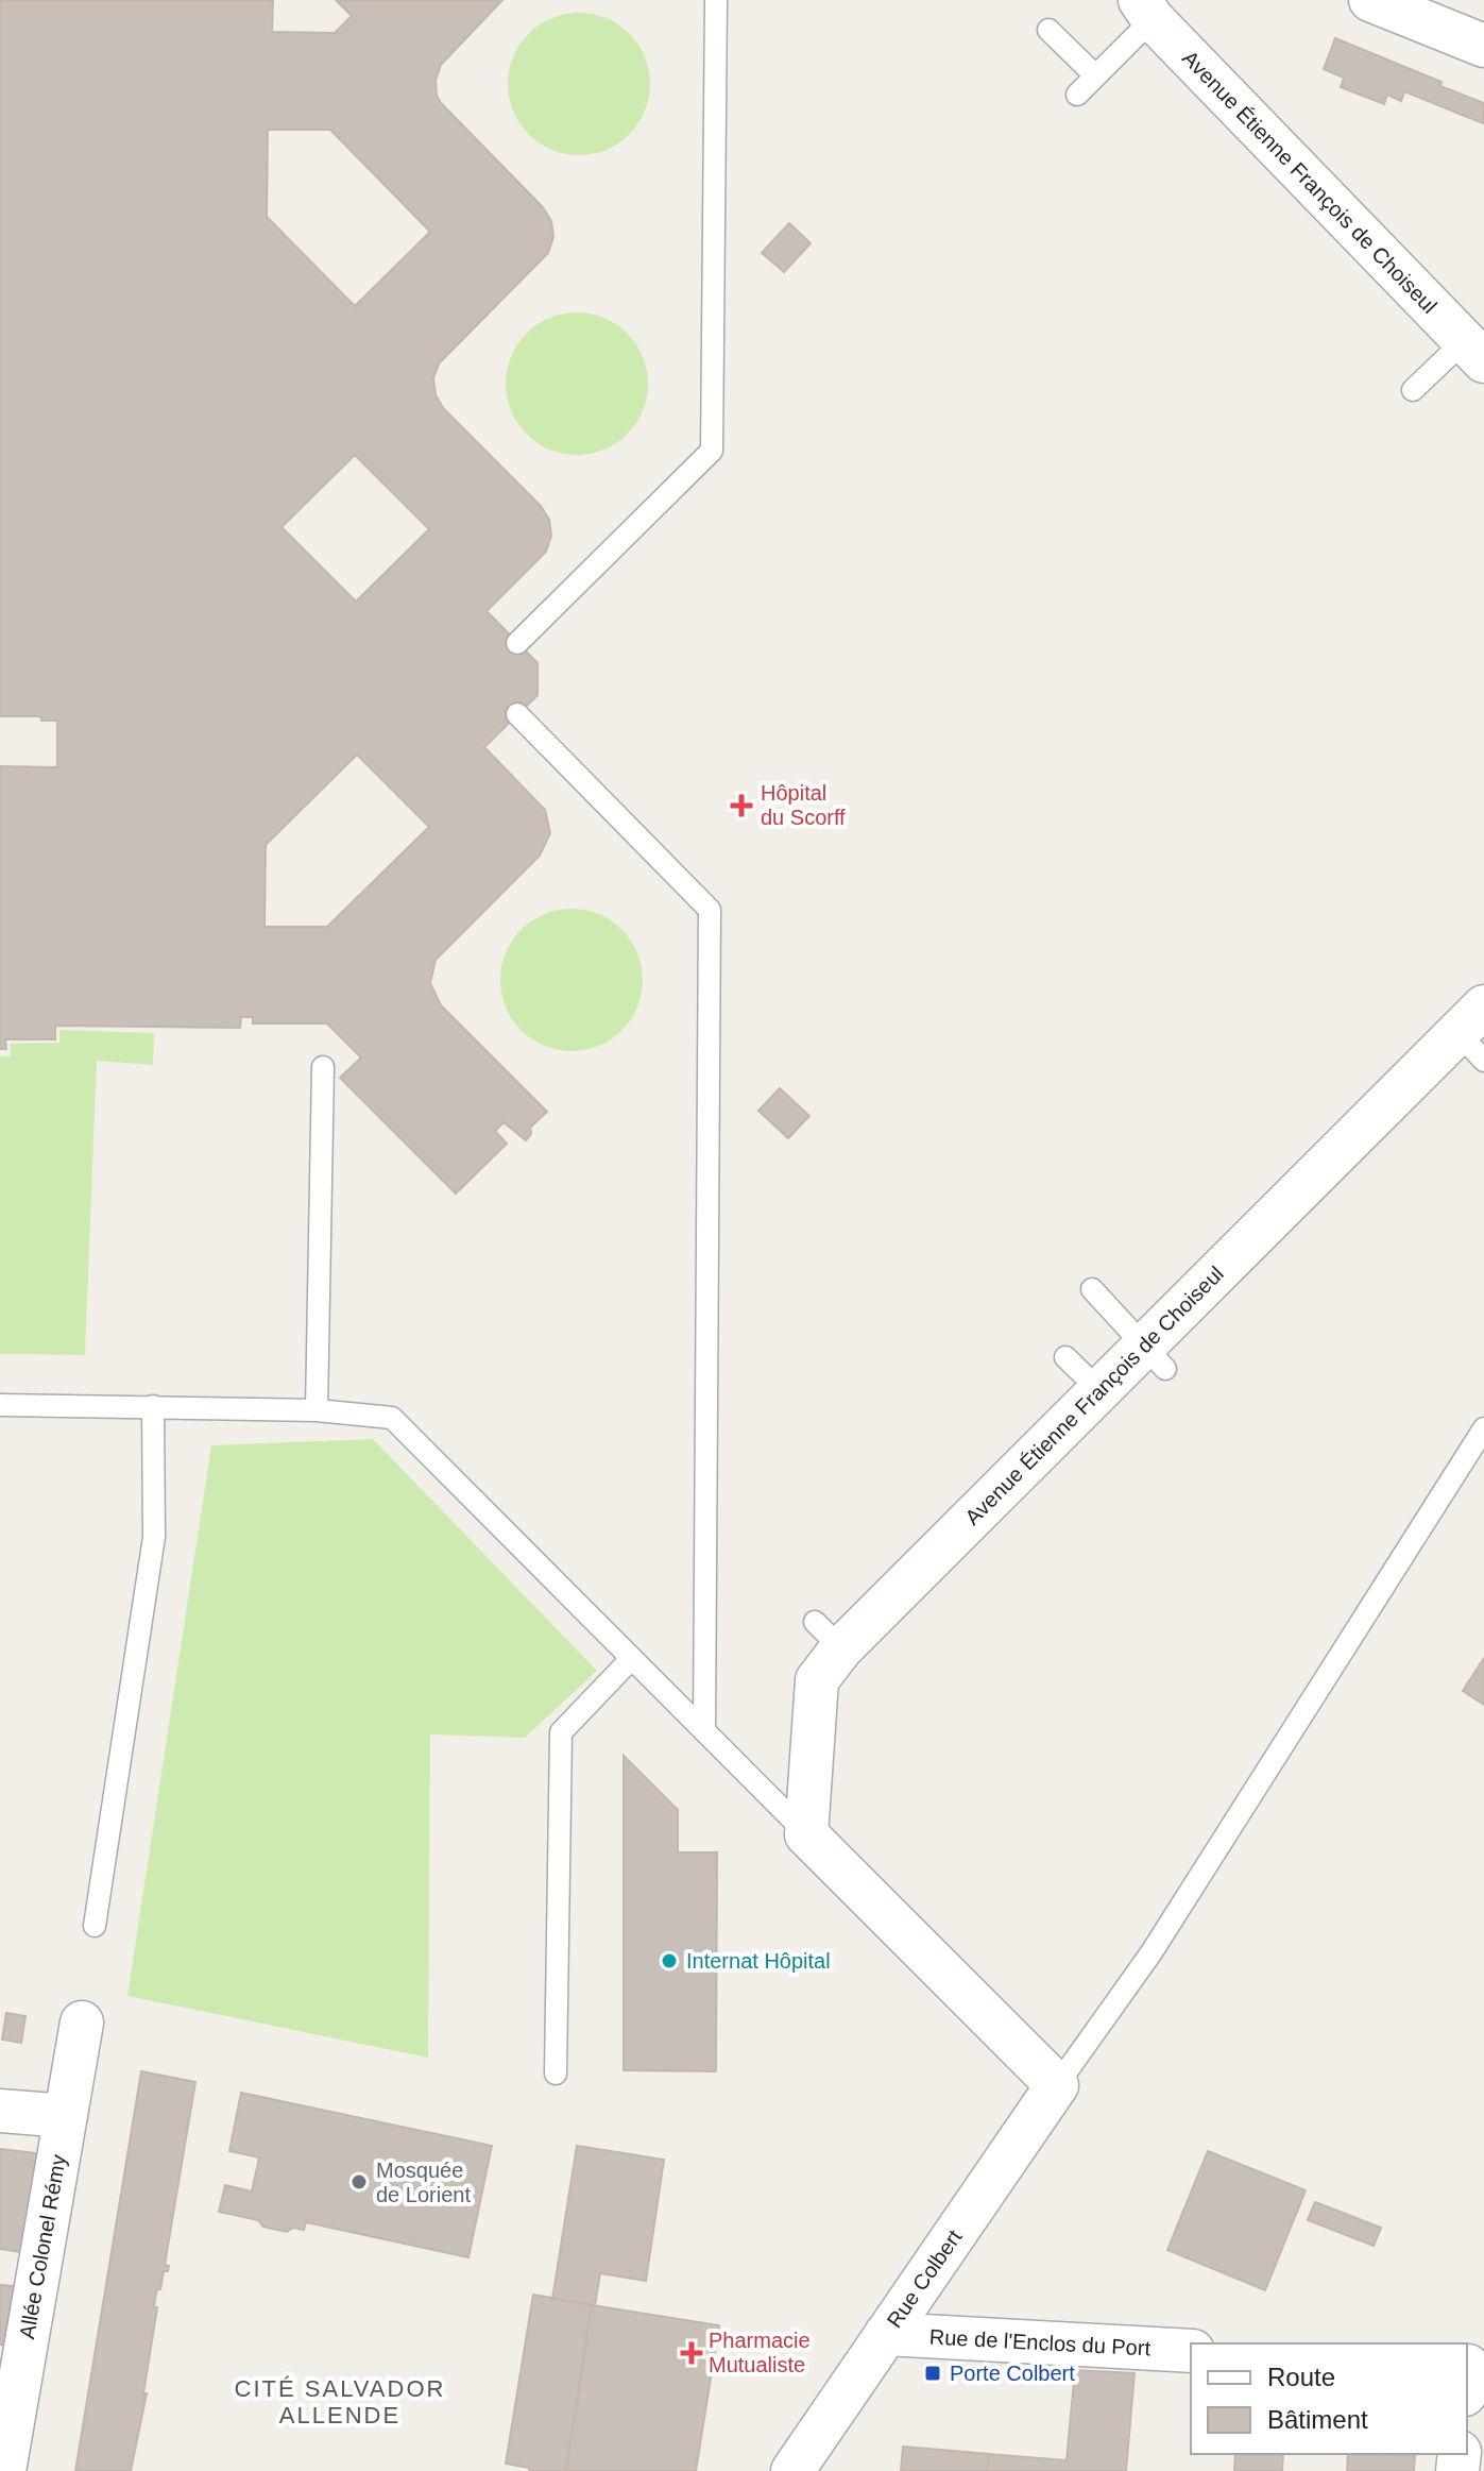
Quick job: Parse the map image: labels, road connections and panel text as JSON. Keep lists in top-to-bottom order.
{
  "streets": {
    "street": [
      "Avenue Étienne François de Choiseul",
      "Allée Colonel Rémy",
      "Rue Colbert",
      "Rue de l'Enclos du Port"
    ]
  },
  "crossings": [
    ["Rue Colbert", "Rue de l'Enclos du Port"]
  ],
  "districts": ["CITÉ SALVADOR ALLENDE"],
  "places": {
    "health": ["Hôpital du Scorff", "Pharmacie Mutualiste"],
    "other": ["Internat Hôpital", "Mosquée de Lorient"],
    "transit": ["Porte Colbert"]
  },
  "legend": ["Route", "Bâtiment"]
}
